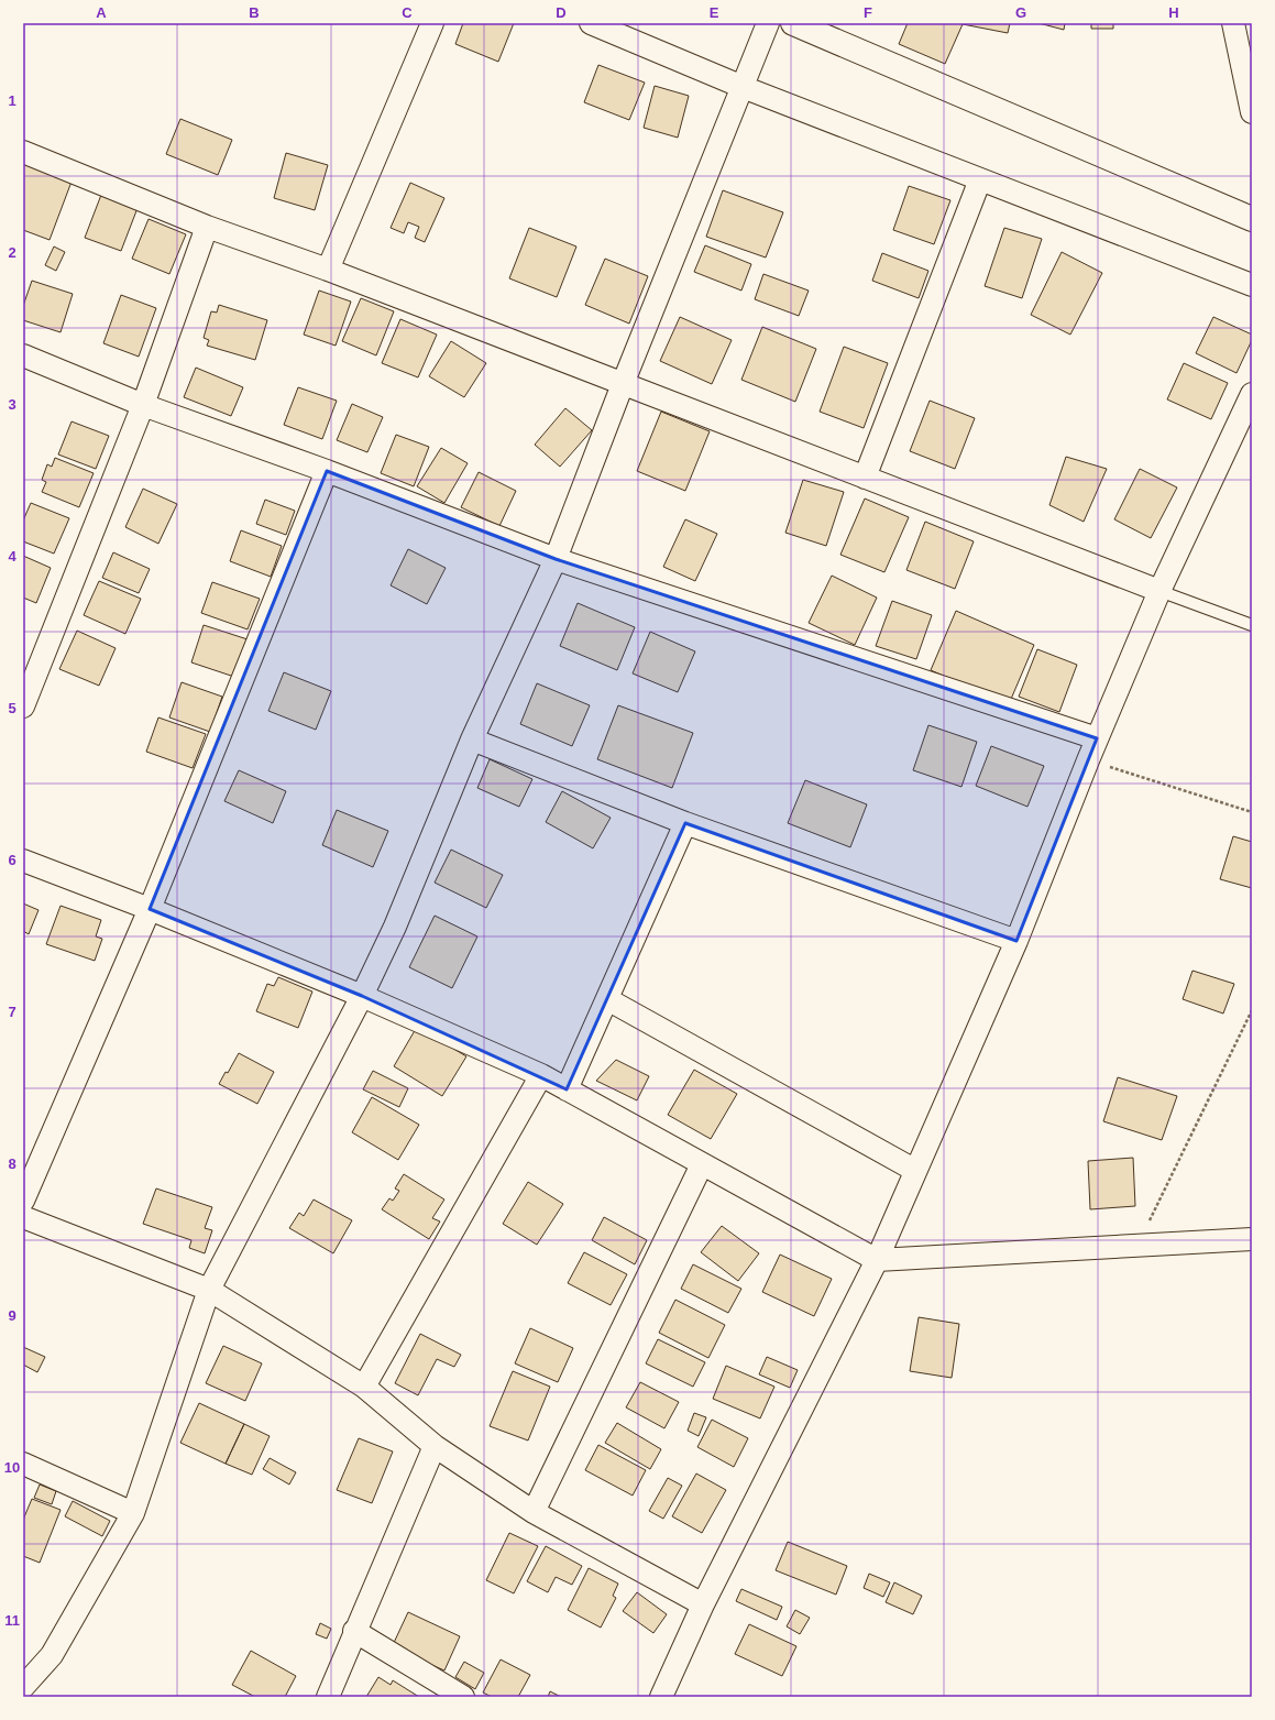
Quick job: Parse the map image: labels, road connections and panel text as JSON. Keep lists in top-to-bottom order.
{
  "grid": {
    "columns": [
      "A",
      "B",
      "C",
      "D",
      "E",
      "F",
      "G",
      "H"
    ],
    "rows": [
      "1",
      "2",
      "3",
      "4",
      "5",
      "6",
      "7",
      "8",
      "9",
      "10",
      "11"
    ]
  }
}
